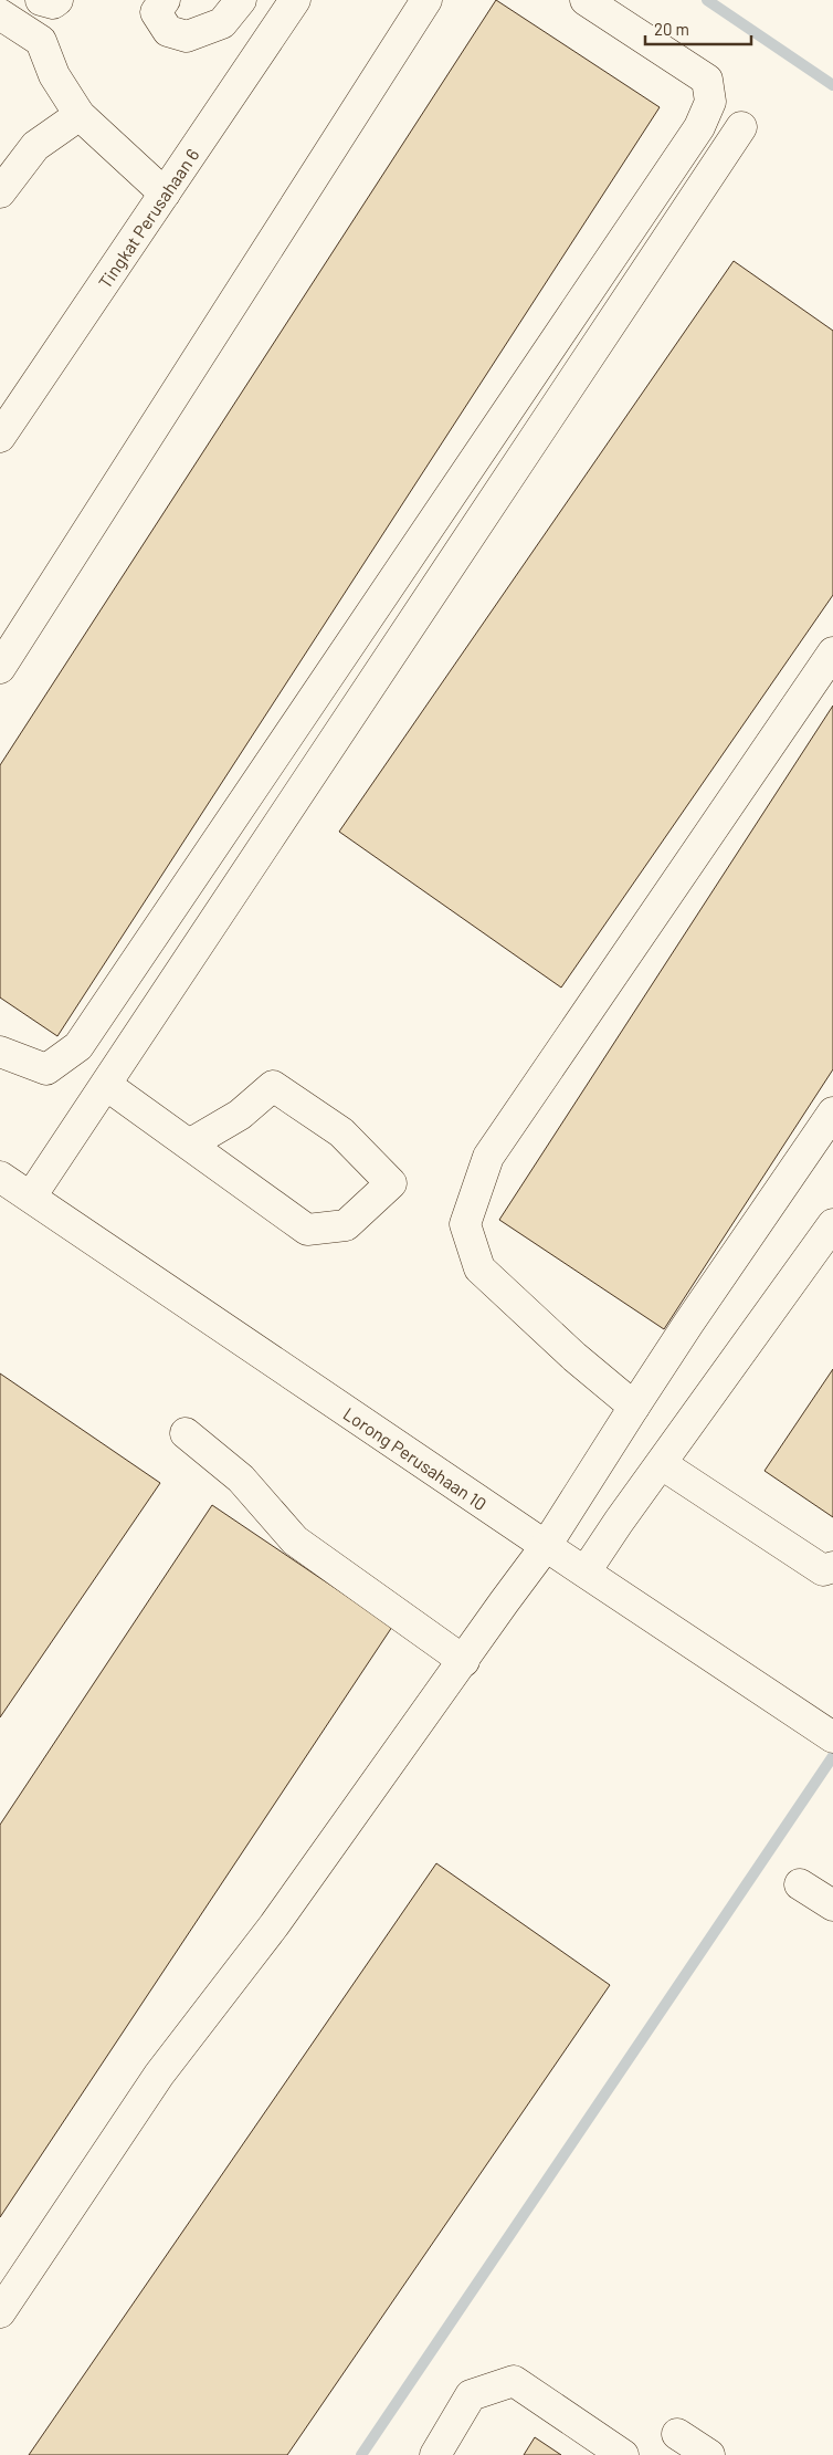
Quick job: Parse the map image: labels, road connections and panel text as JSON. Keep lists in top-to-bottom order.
{
  "streets": {
    "street": ["Tingkat Perusahaan 6", "Lorong Perusahaan 10"]
  },
  "scale_bar": "20 m"
}
